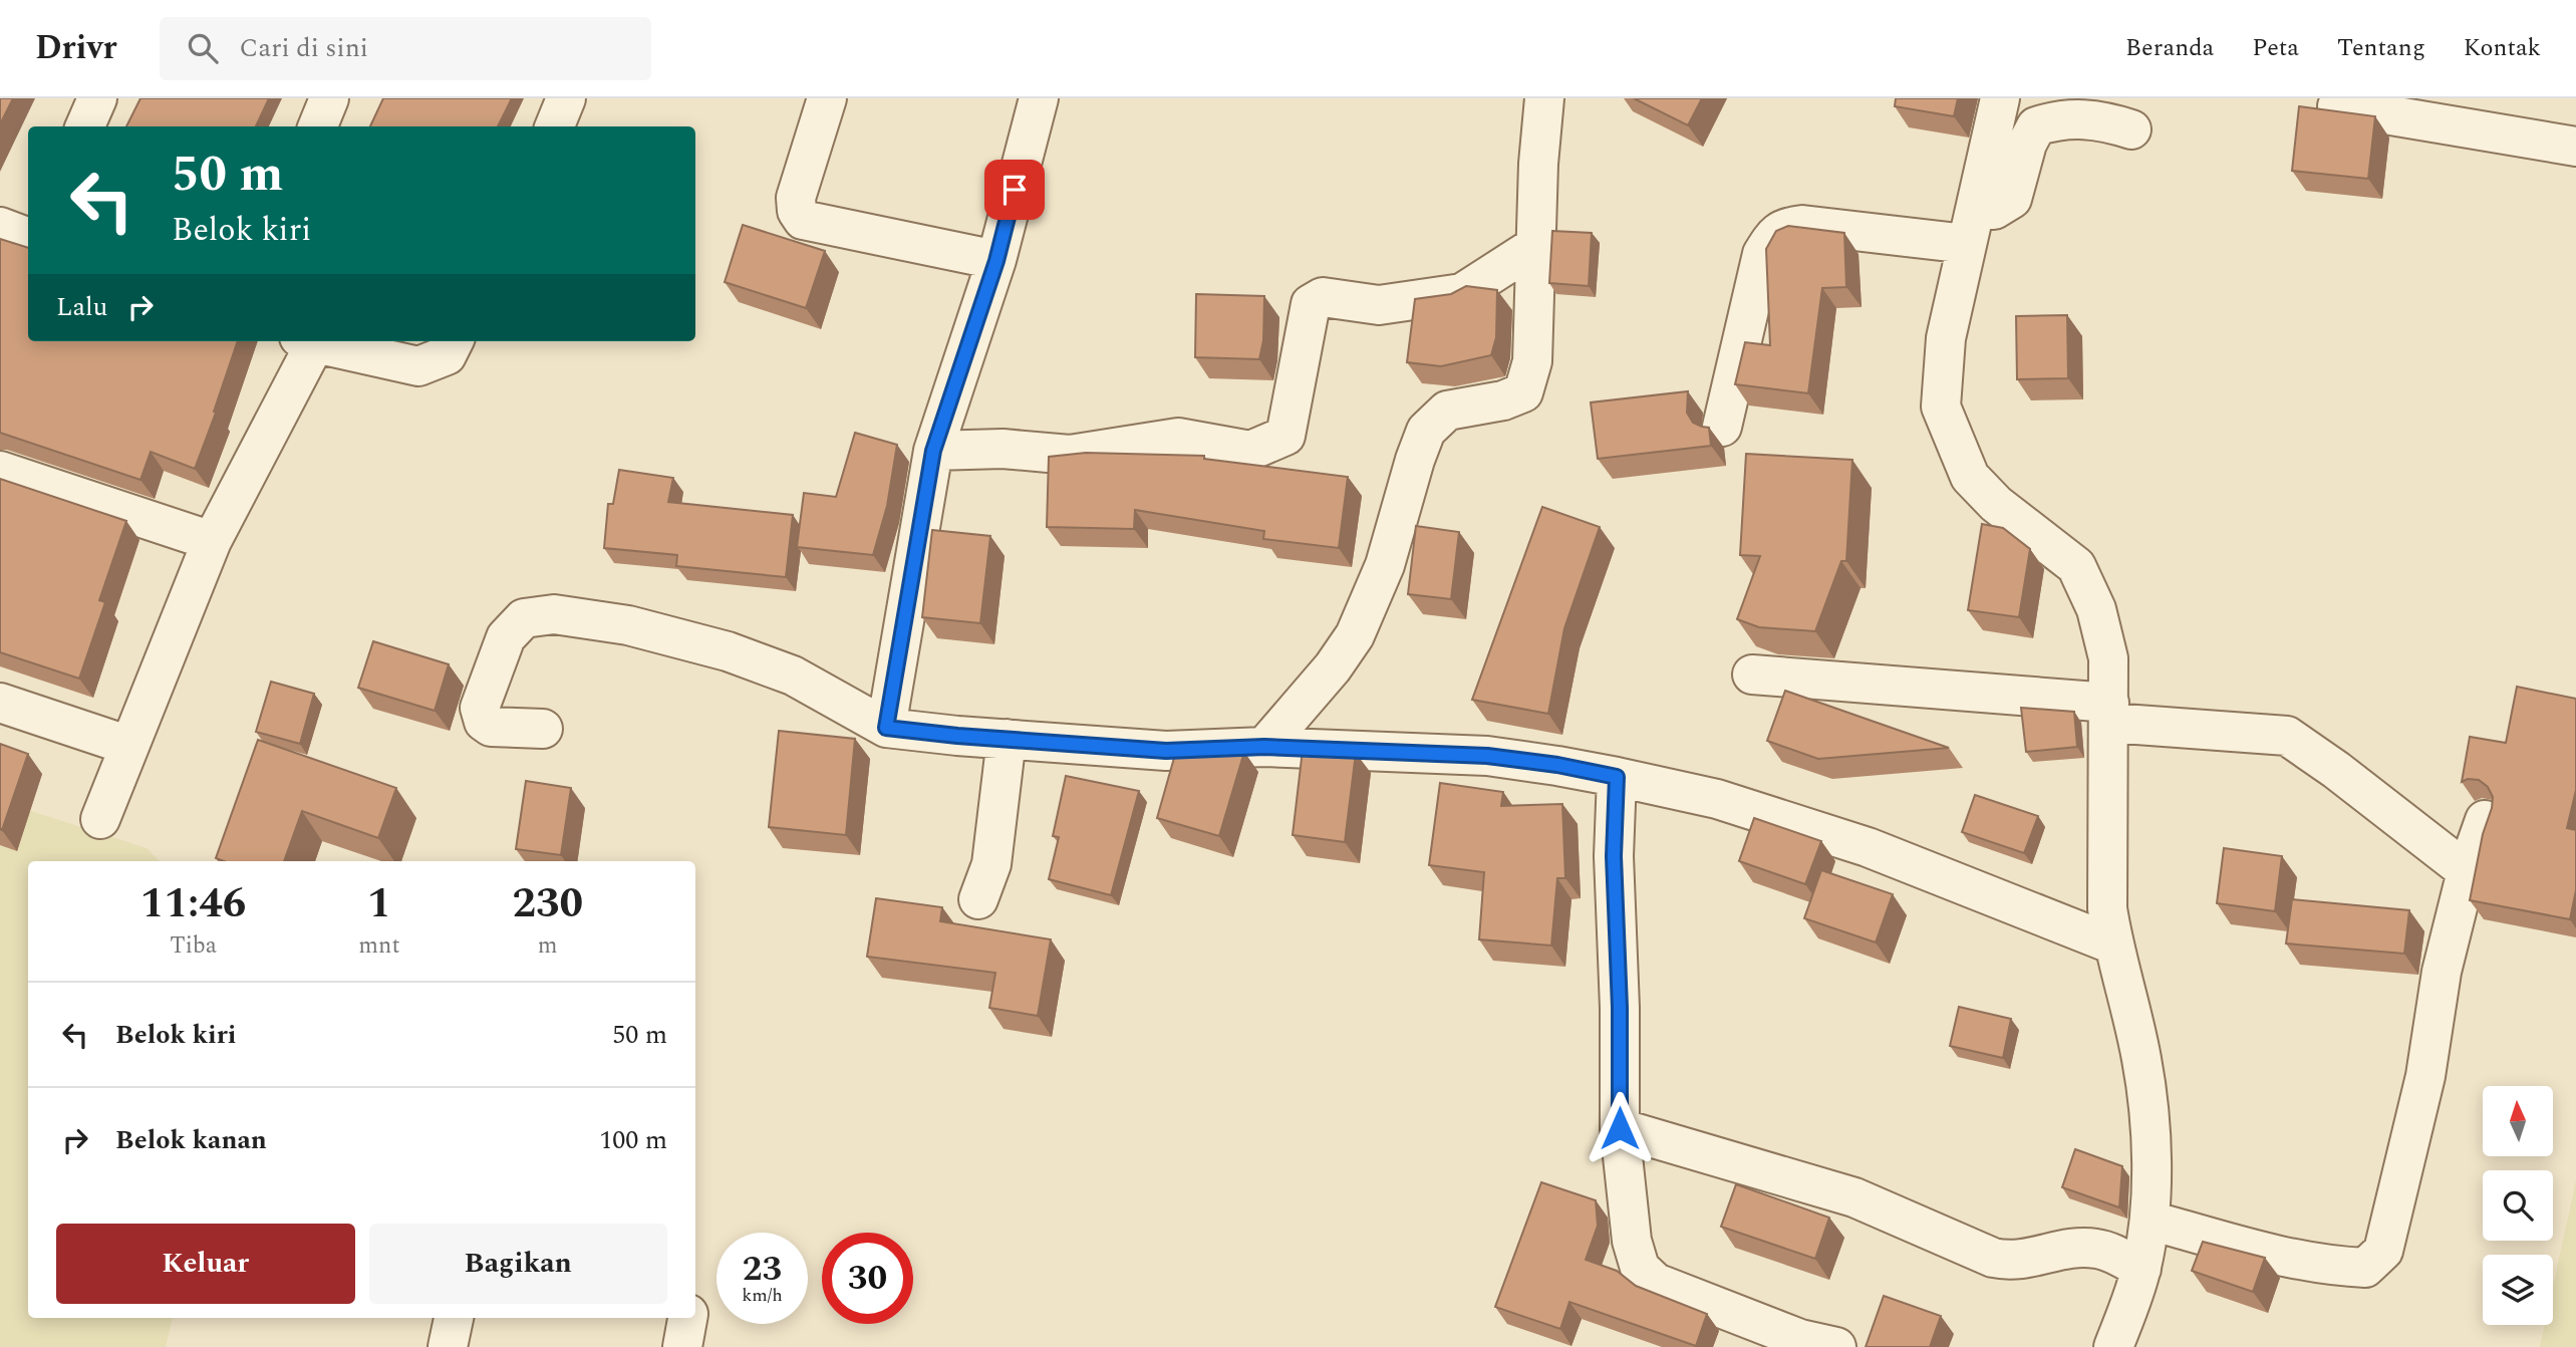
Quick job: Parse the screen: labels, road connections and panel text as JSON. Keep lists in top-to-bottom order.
{
  "north": "top",
  "page": {
    "header": "Drivr",
    "search": "Cari di sini",
    "nav": [
      "Beranda",
      "Peta",
      "Tentang",
      "Kontak"
    ],
    "turn": ["50 m", "Belok kiri"],
    "then": "Lalu",
    "eta": [
      "11:46",
      "Tiba",
      "1",
      "mnt",
      "230",
      "m"
    ],
    "list": [
      {
        "name": "Belok kiri",
        "value": "50 m"
      },
      {
        "name": "Belok kanan",
        "value": "100 m"
      }
    ],
    "buttons": ["Keluar", "Bagikan"],
    "speed": "23 km/h",
    "limit": "30"
  }
}
